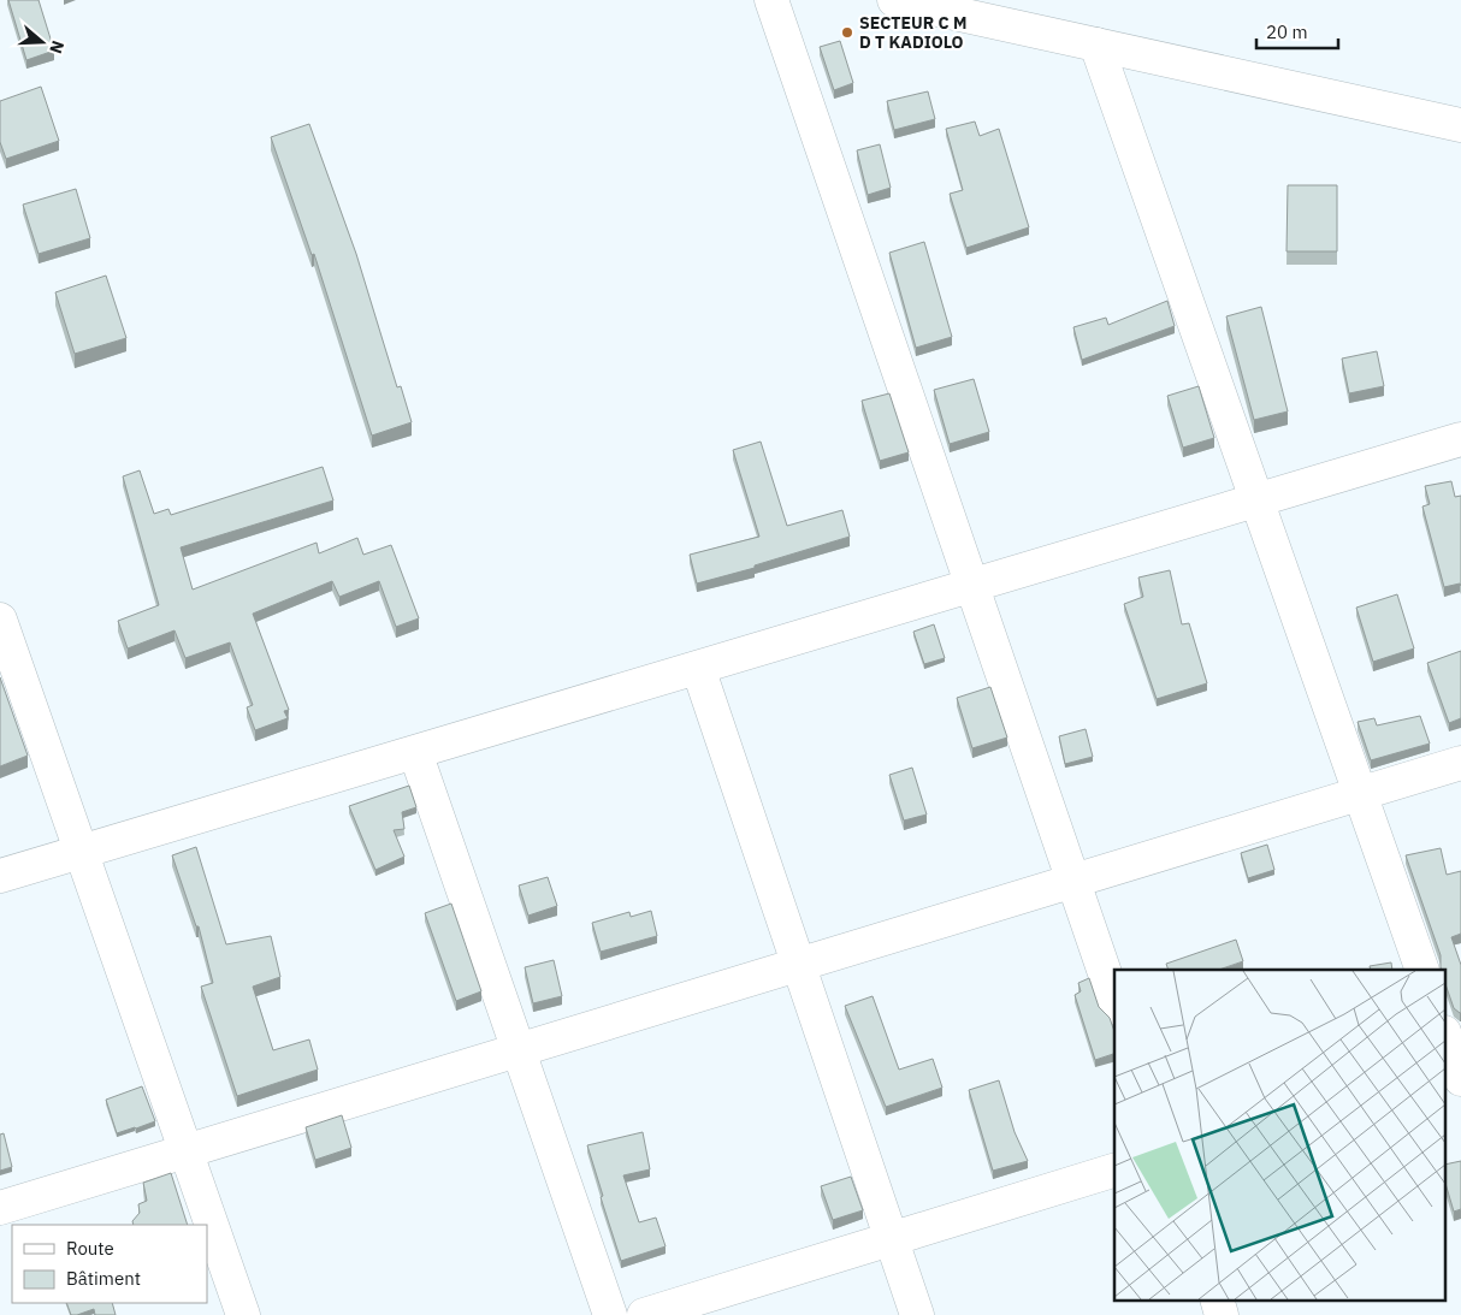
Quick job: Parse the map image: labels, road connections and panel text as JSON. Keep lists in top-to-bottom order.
{
  "places": ["SECTEUR C M D T KADIOLO"],
  "legend": ["Route", "Bâtiment"],
  "scale_bar": "20 m",
  "north": "right"
}
